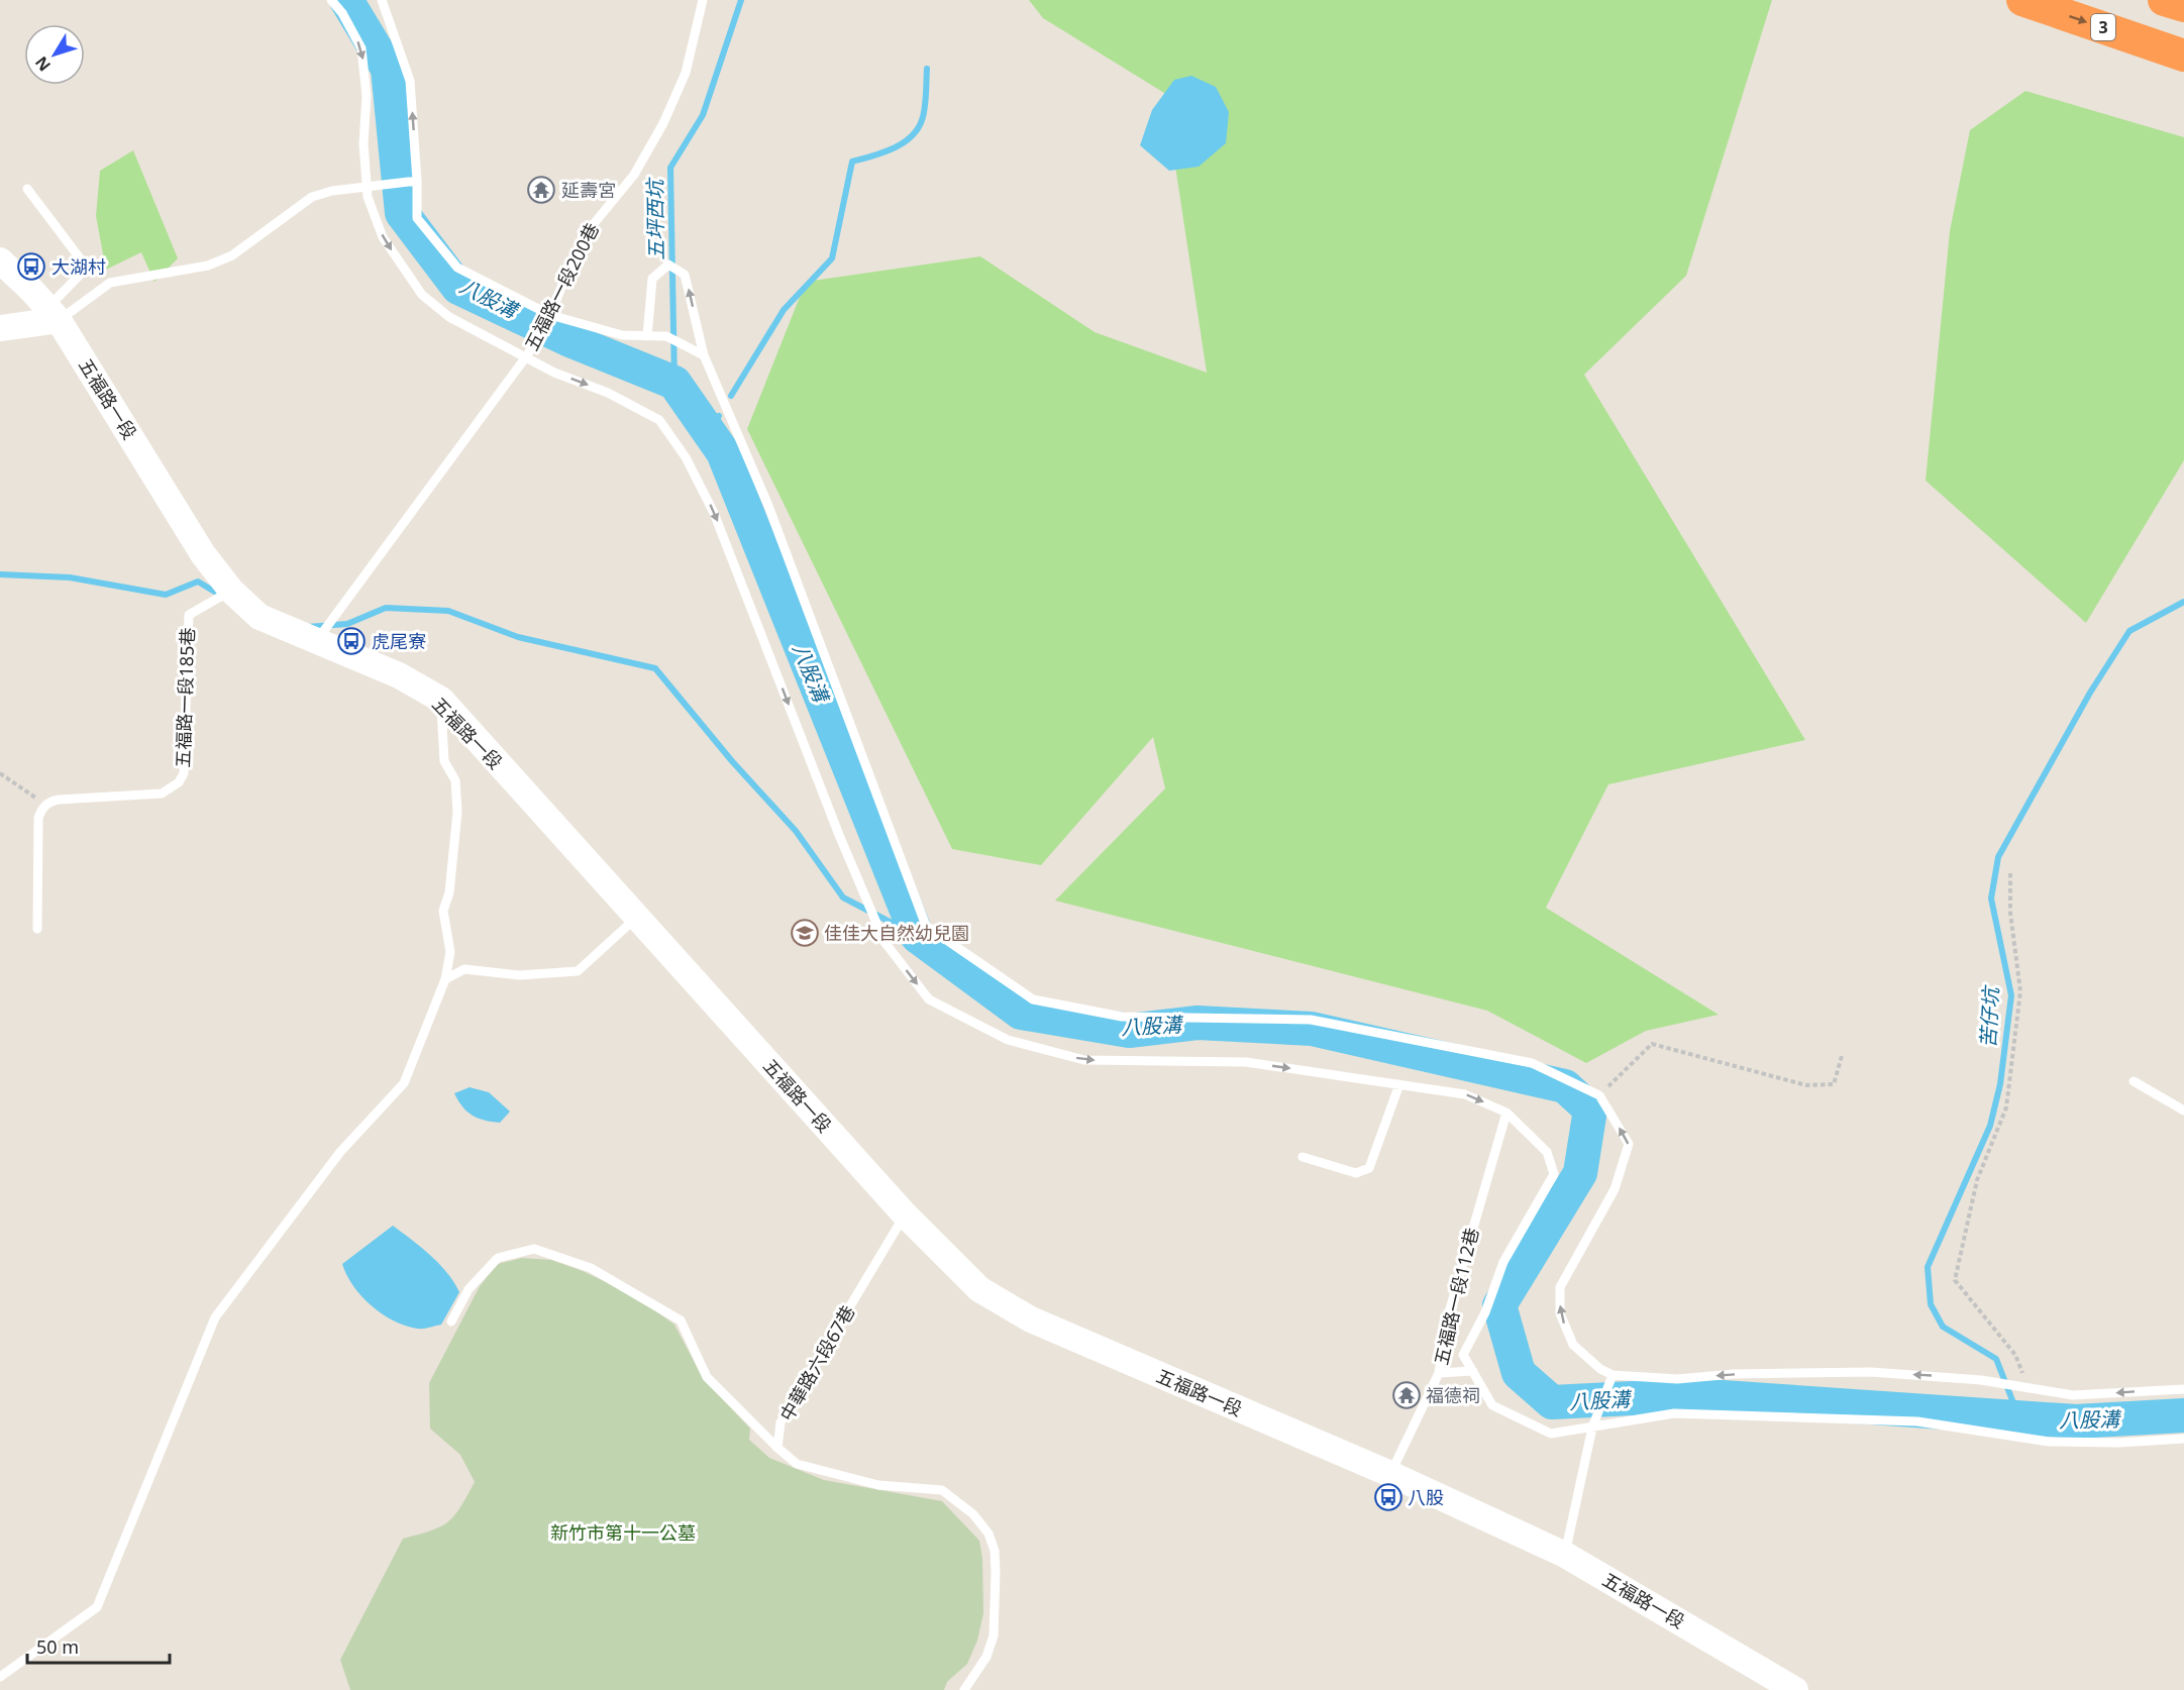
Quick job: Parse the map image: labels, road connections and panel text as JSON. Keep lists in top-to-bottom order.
{
  "streets": {
    "highway": ["3"],
    "main road": ["五福路一段"],
    "lane": [
      "五福路一段200巷",
      "五福路一段185巷",
      "五福路一段112巷",
      "中華路六段67巷"
    ]
  },
  "crossings": [
    ["五福路一段200巷", "五福路一段"],
    ["五福路一段", "五福路一段185巷"],
    ["五福路一段", "五福路一段112巷"],
    ["五福路一段", "中華路六段67巷"]
  ],
  "water": ["五坪西坑", "八股溝", "苦仔坑"],
  "parks": ["新竹市第十一公墓"],
  "places": {
    "temple": ["延壽宮", "福德祠"],
    "bus stop": ["大湖村", "虎尾寮", "八股"],
    "school or university": ["佳佳大自然幼兒園"]
  },
  "scale_bar": "50 m",
  "north": "bottom left"
}
